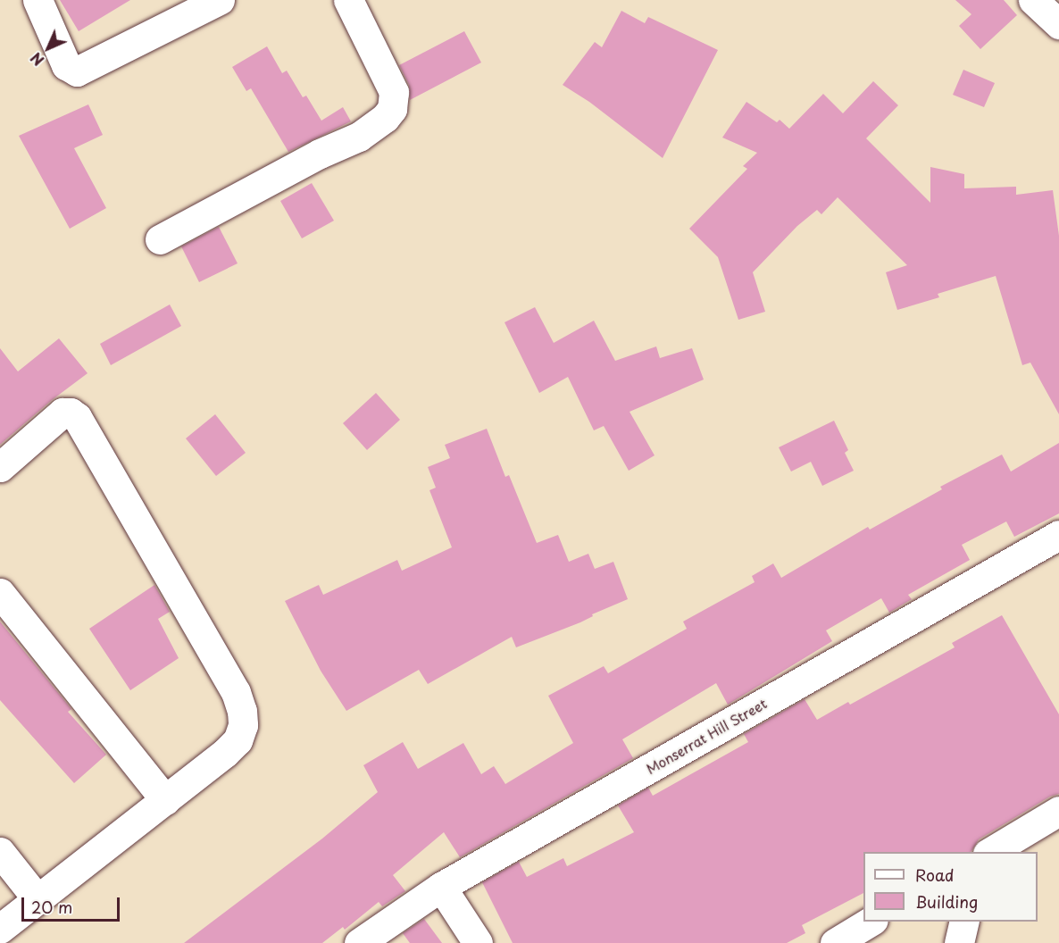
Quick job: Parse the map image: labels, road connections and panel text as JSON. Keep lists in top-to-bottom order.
{
  "streets": {
    "street": ["Monserrat Hill Street"]
  },
  "legend": ["Road", "Building"],
  "scale_bar": "20 m",
  "north": "bottom left"
}
